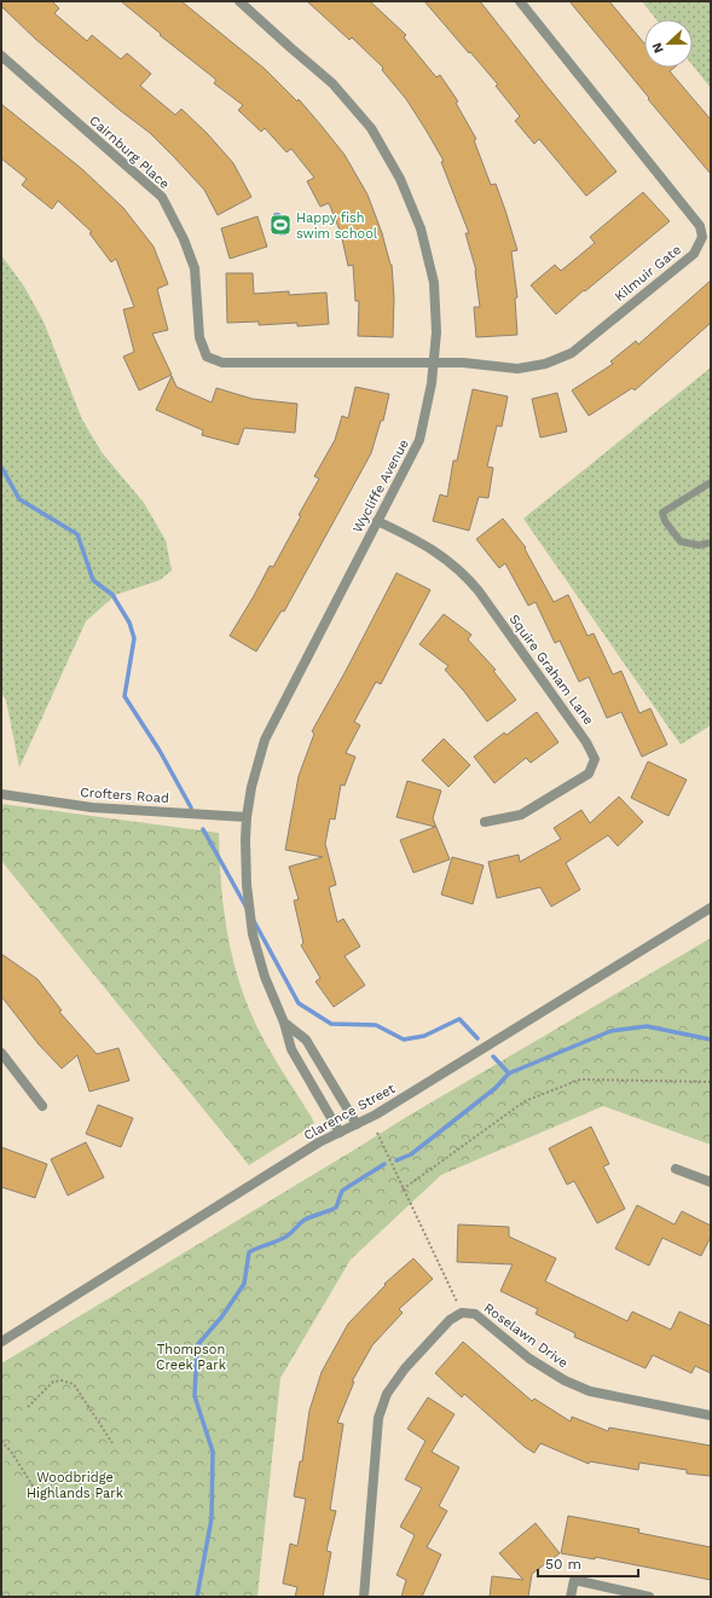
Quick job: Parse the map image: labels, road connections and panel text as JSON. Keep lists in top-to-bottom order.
{
  "streets": {
    "street": [
      "Cairnburg Place",
      "Kilmuir Gate",
      "Wycliffe Avenue",
      "Squire Graham Lane",
      "Crofters Road",
      "Clarence Street",
      "Roselawn Drive"
    ]
  },
  "crossings": [
    ["Cairnburg Place", "Kilmuir Gate"],
    ["Cairnburg Place", "Wycliffe Avenue"],
    ["Kilmuir Gate", "Wycliffe Avenue"],
    ["Wycliffe Avenue", "Squire Graham Lane"],
    ["Wycliffe Avenue", "Crofters Road"],
    ["Wycliffe Avenue", "Clarence Street"]
  ],
  "parks": ["Thompson Creek Park", "Woodbridge Highlands Park"],
  "places": {
    "sports": ["Happy fish swim school"]
  },
  "scale_bar": "50 m",
  "north": "left"
}
